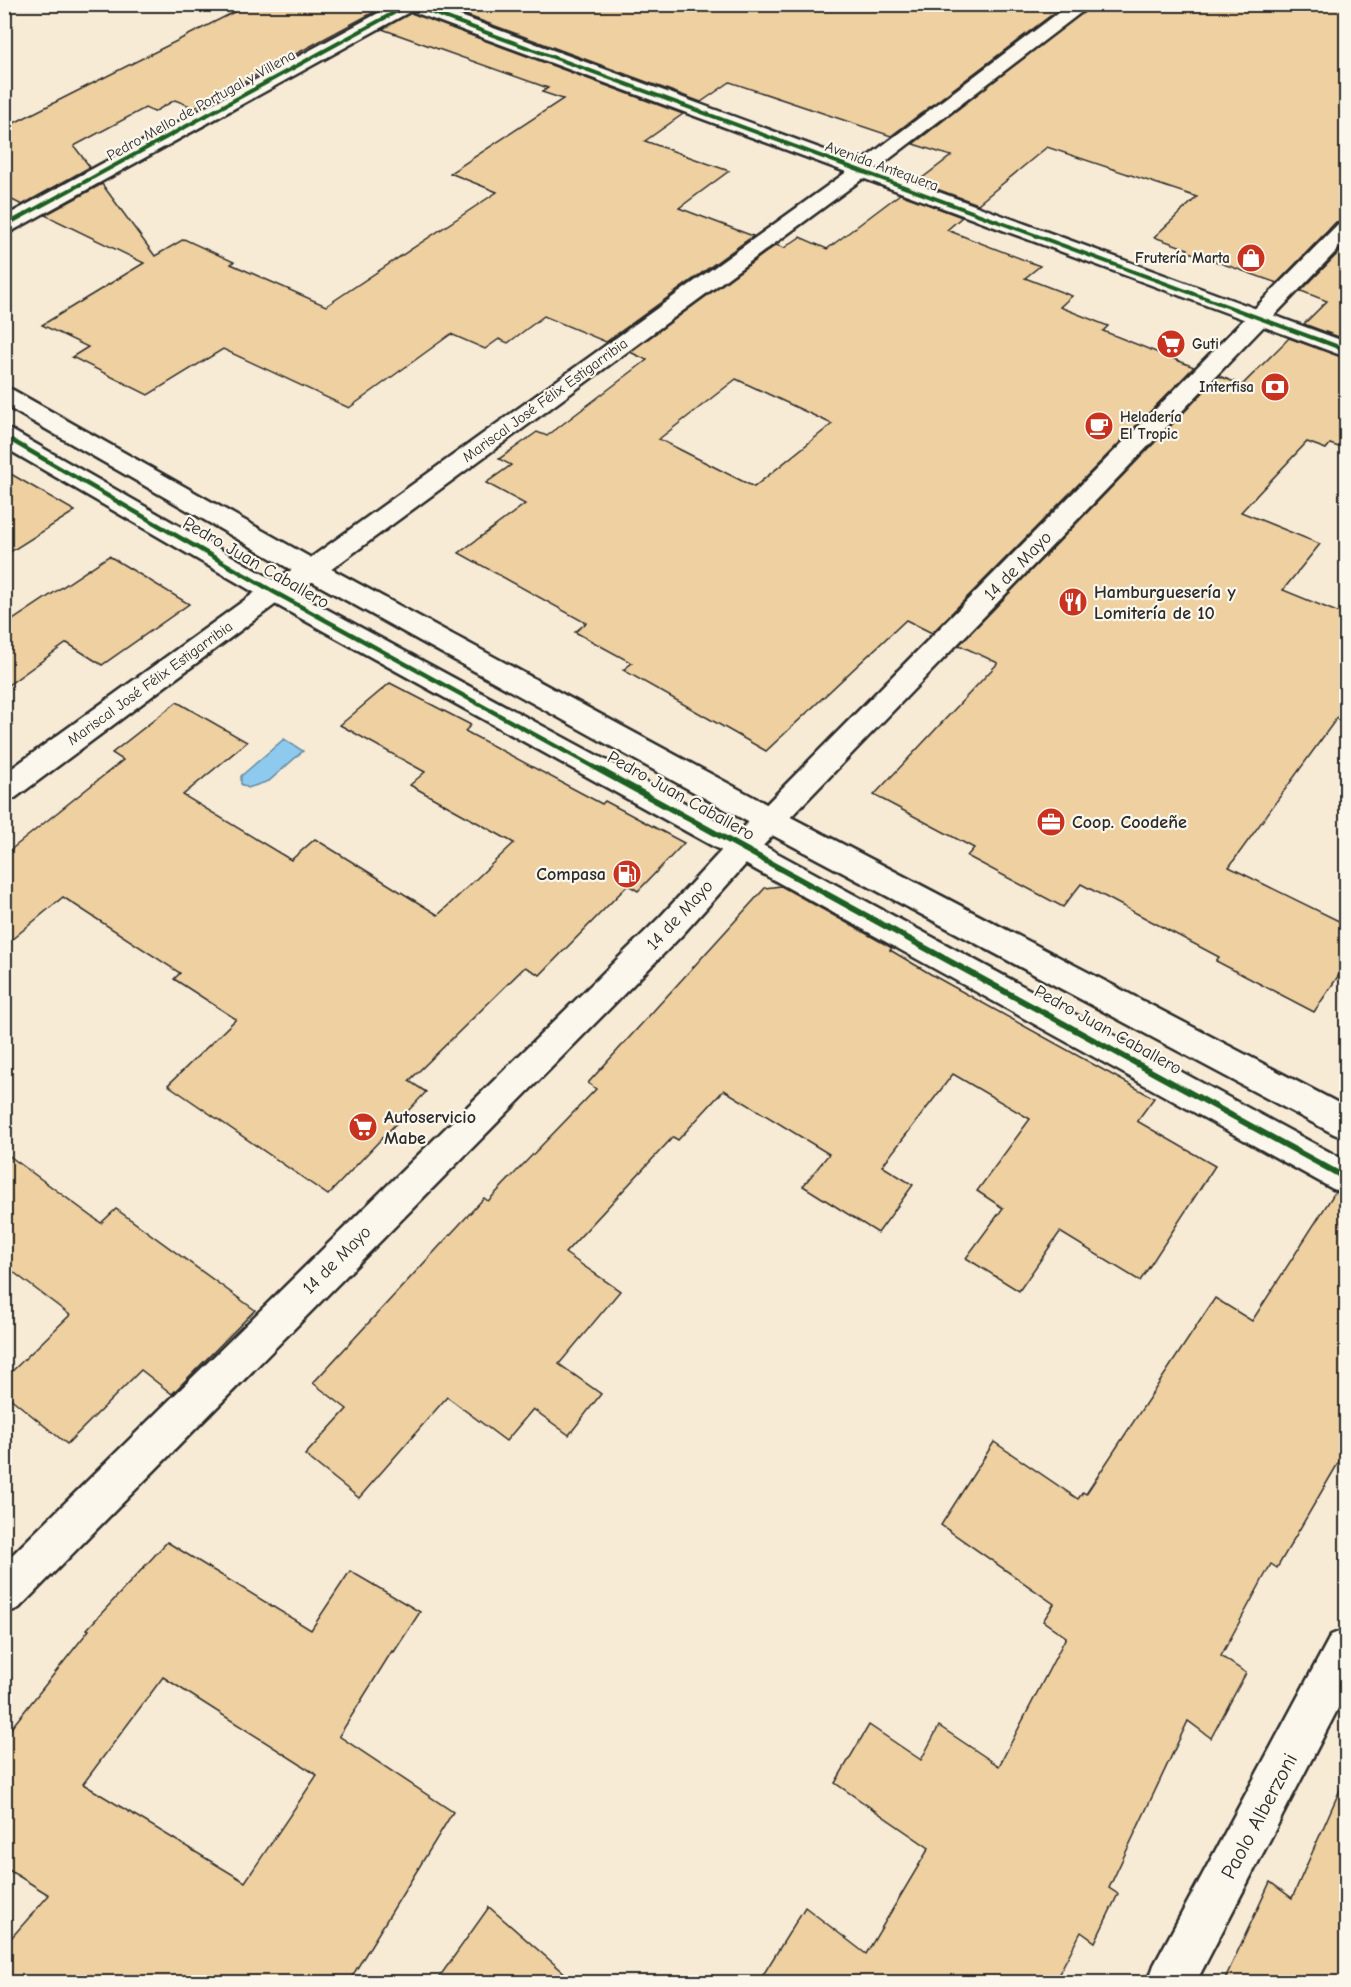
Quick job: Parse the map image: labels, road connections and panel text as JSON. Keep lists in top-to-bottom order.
{
  "streets": {
    "street": [
      "Pedro Mello de Portugal y Villena",
      "Avenida Antequera",
      "Mariscal José Félix Estigarribia",
      "Pedro Juan Caballero",
      "14 de Mayo",
      "Paolo Alberzoni"
    ]
  },
  "crossings": [
    ["Pedro Mello de Portugal y Villena", "Avenida Antequera"],
    ["Avenida Antequera", "Mariscal José Félix Estigarribia"],
    ["Avenida Antequera", "14 de Mayo"],
    ["Mariscal José Félix Estigarribia", "Pedro Juan Caballero"],
    ["Pedro Juan Caballero", "14 de Mayo"]
  ],
  "places": {
    "shop": ["Frutería Marta"],
    "supermarket": ["Guti", "Autoservicio Mabe"],
    "bank": ["Interfisa"],
    "cafe": ["Heladería El Tropic"],
    "restaurant": ["Hamburguesería y Lomitería de 10"],
    "office": ["Coop. Coodeñe"],
    "fuel station": ["Compasa"]
  }
}
